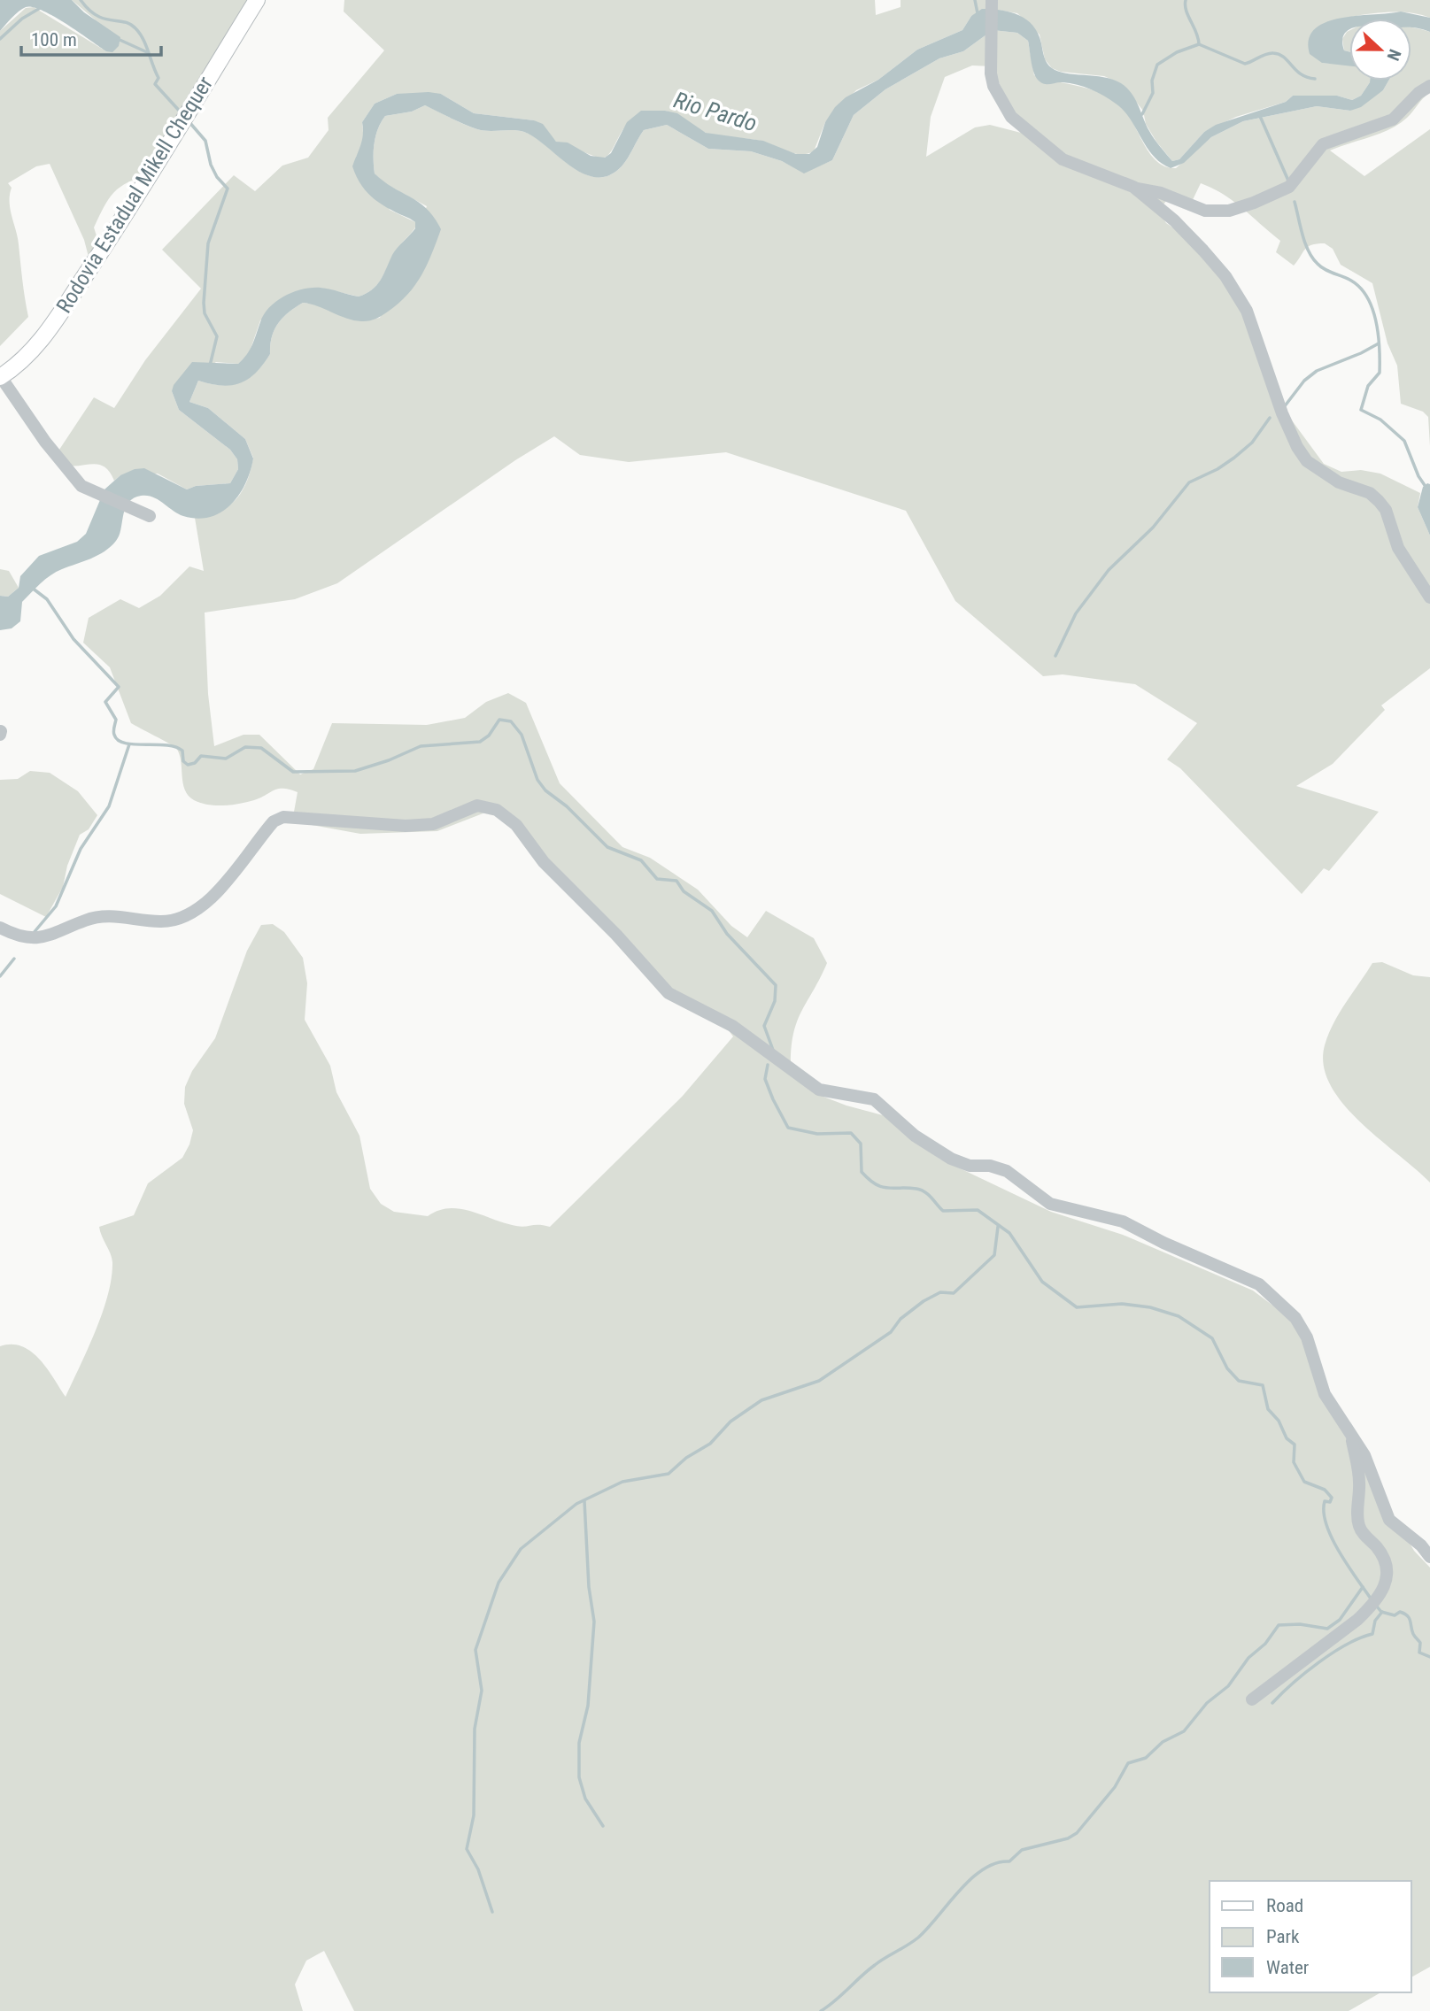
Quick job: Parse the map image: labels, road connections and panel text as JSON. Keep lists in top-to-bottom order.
{
  "streets": {
    "main road": ["Rodovia Estadual Mikell Chequer"]
  },
  "water": ["Rio Pardo"],
  "legend": ["Road", "Park", "Water"],
  "scale_bar": "100 m",
  "north": "right"
}
